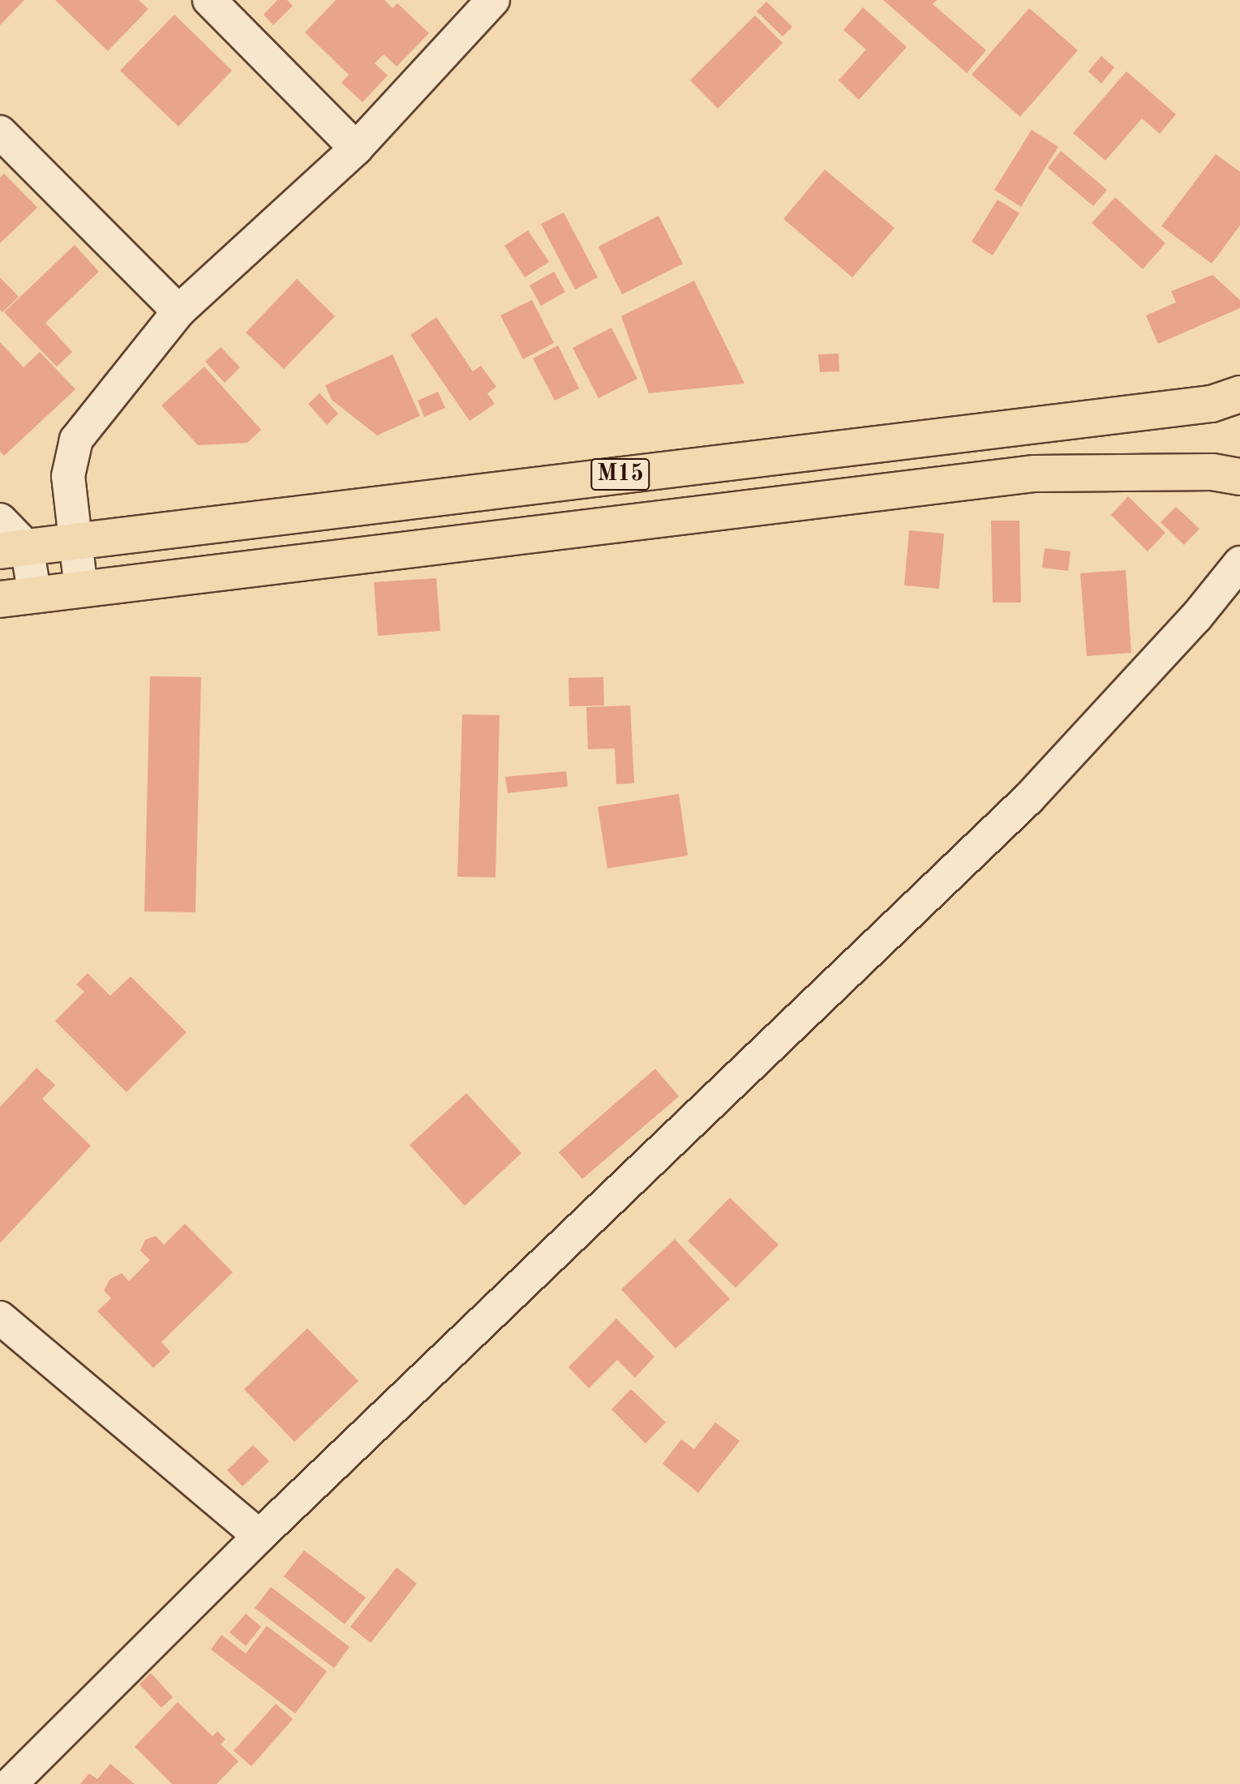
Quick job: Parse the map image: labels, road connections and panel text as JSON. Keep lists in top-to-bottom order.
{
  "streets": {
    "highway": ["M15"]
  }
}
